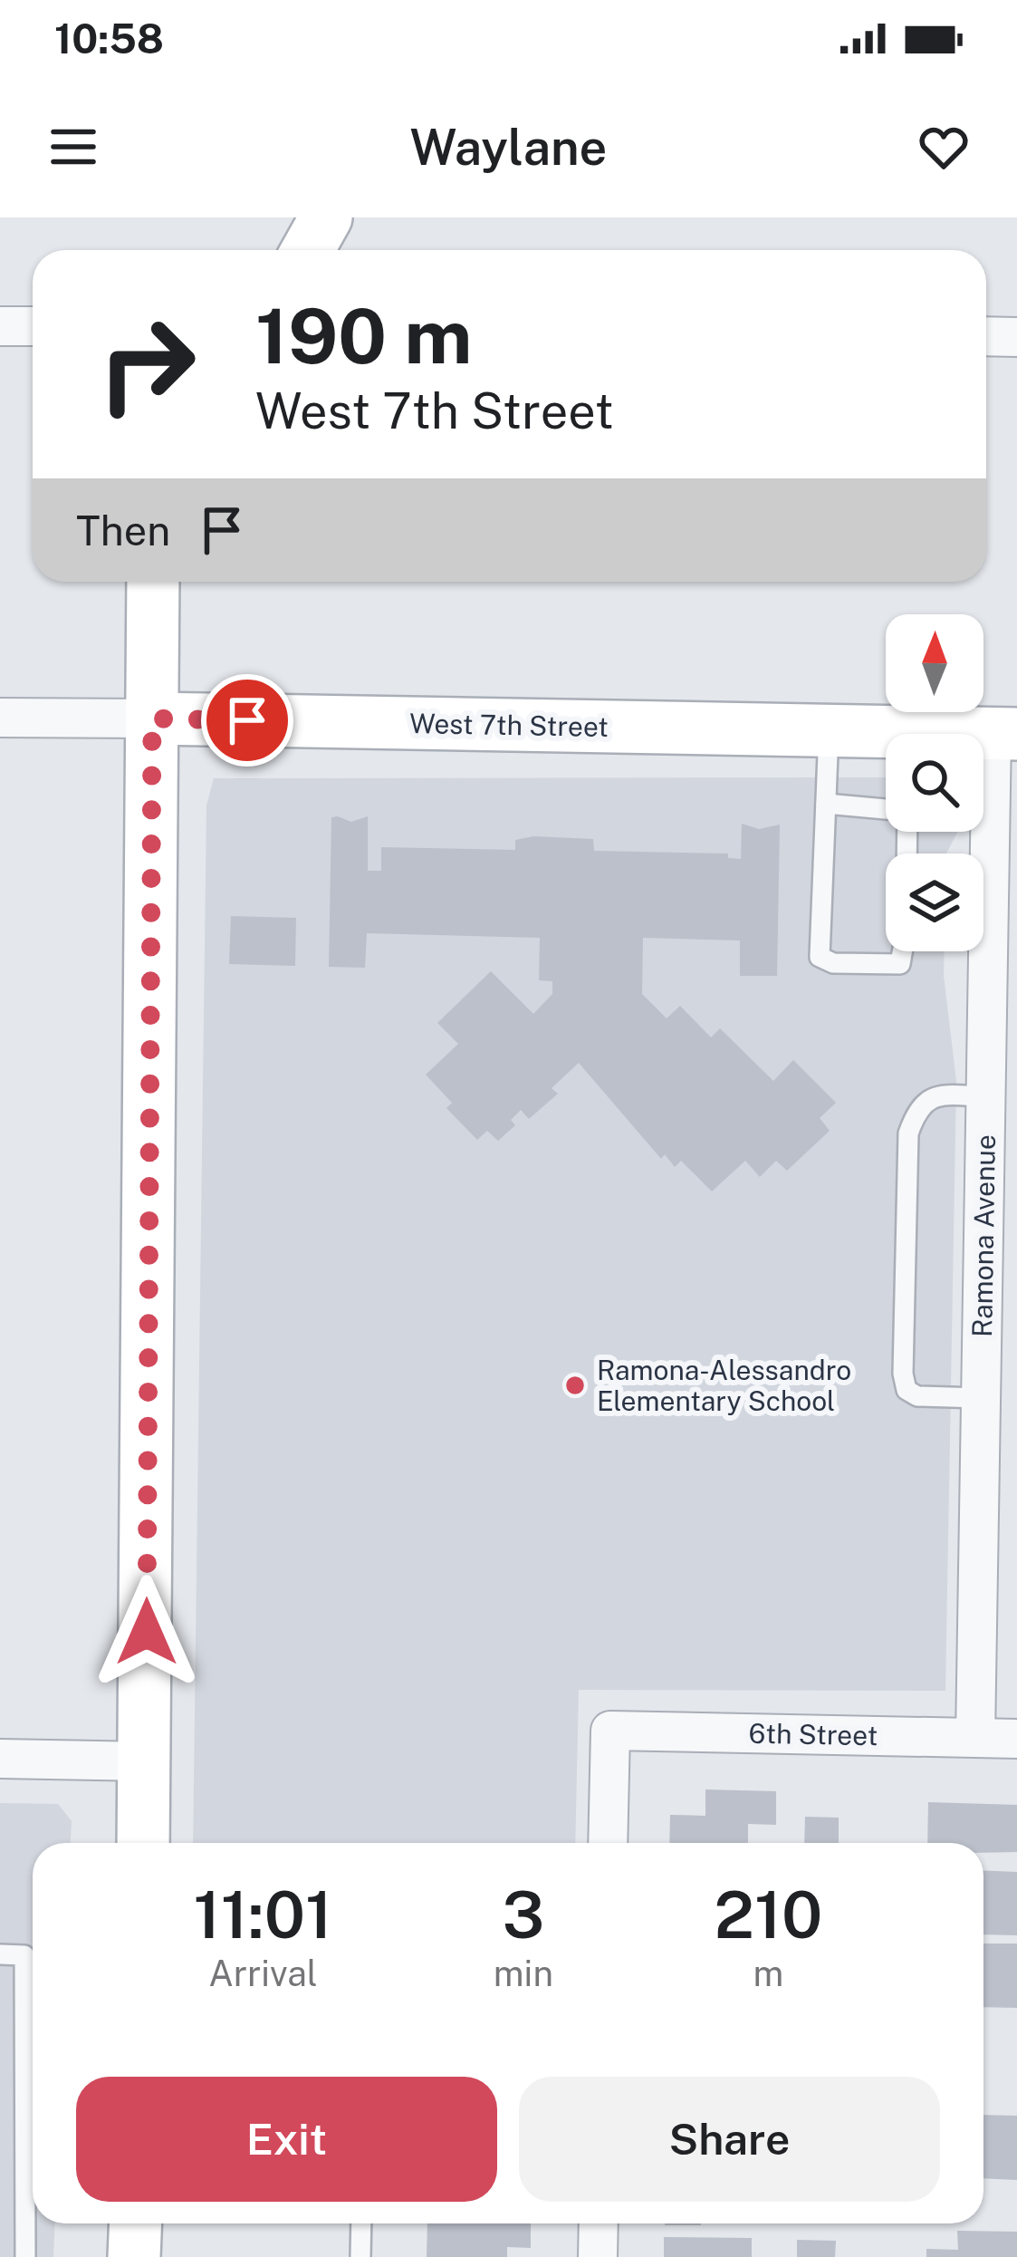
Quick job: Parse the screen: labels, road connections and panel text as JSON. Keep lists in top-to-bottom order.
{
  "streets": {
    "street": ["West 7th Street", "Ramona Avenue", "6th Street"]
  },
  "crossings": [
    ["West 7th Street", "Ramona Avenue"],
    ["Ramona Avenue", "6th Street"]
  ],
  "places": ["Ramona-Alessandro Elementary School"],
  "north": "top",
  "page": {
    "status": "10:58",
    "header": "Waylane",
    "turn": ["190 m", "West 7th Street"],
    "then": "Then",
    "eta": [
      "11:01",
      "Arrival",
      "3",
      "min",
      "210",
      "m"
    ],
    "buttons": ["Exit", "Share"]
  }
}
